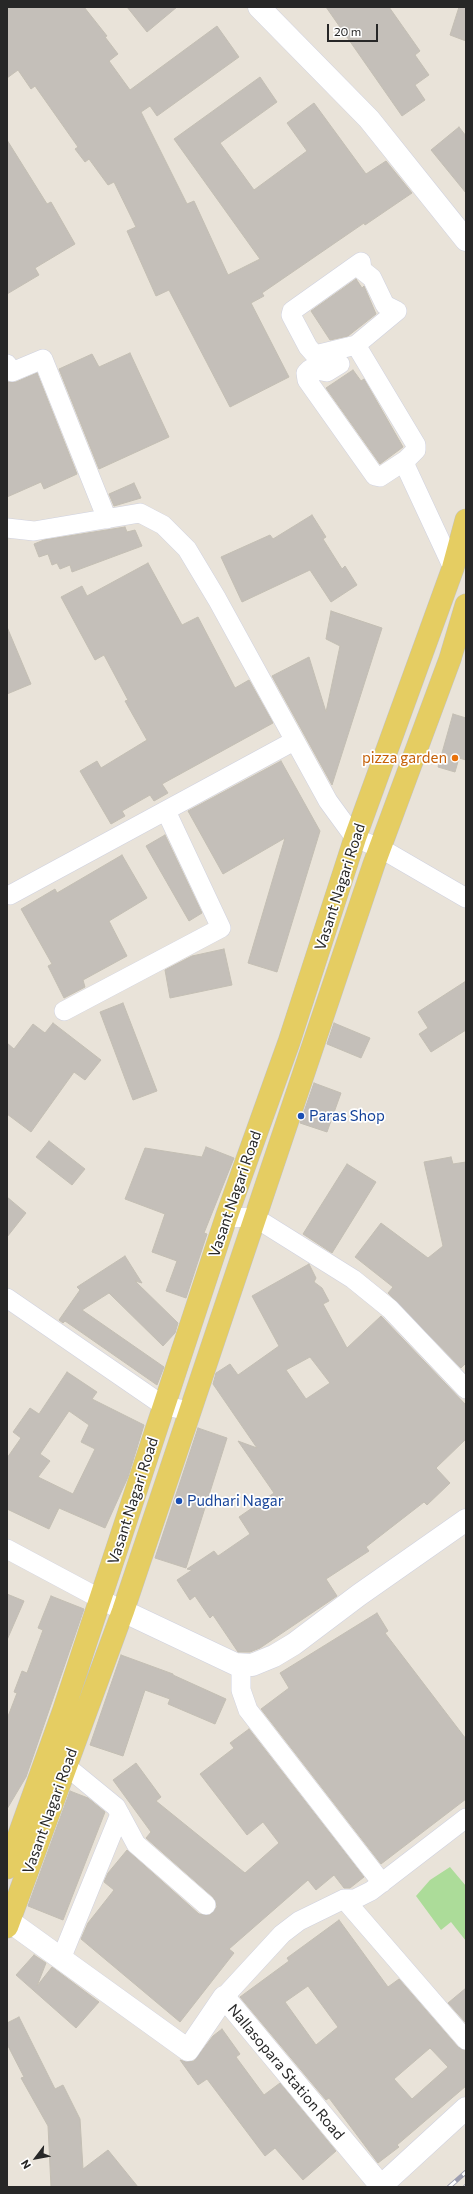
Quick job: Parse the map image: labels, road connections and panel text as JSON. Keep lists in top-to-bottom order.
{
  "streets": {
    "main road": ["Vasant Nagari Road"],
    "street": ["Nallasopara Station Road"]
  },
  "crossings": [
    ["Vasant Nagari Road", "Nallasopara Station Road"]
  ],
  "places": ["pizza garden", "Paras Shop", "Pudhari Nagar"],
  "scale_bar": "20 m",
  "north": "bottom left"
}
